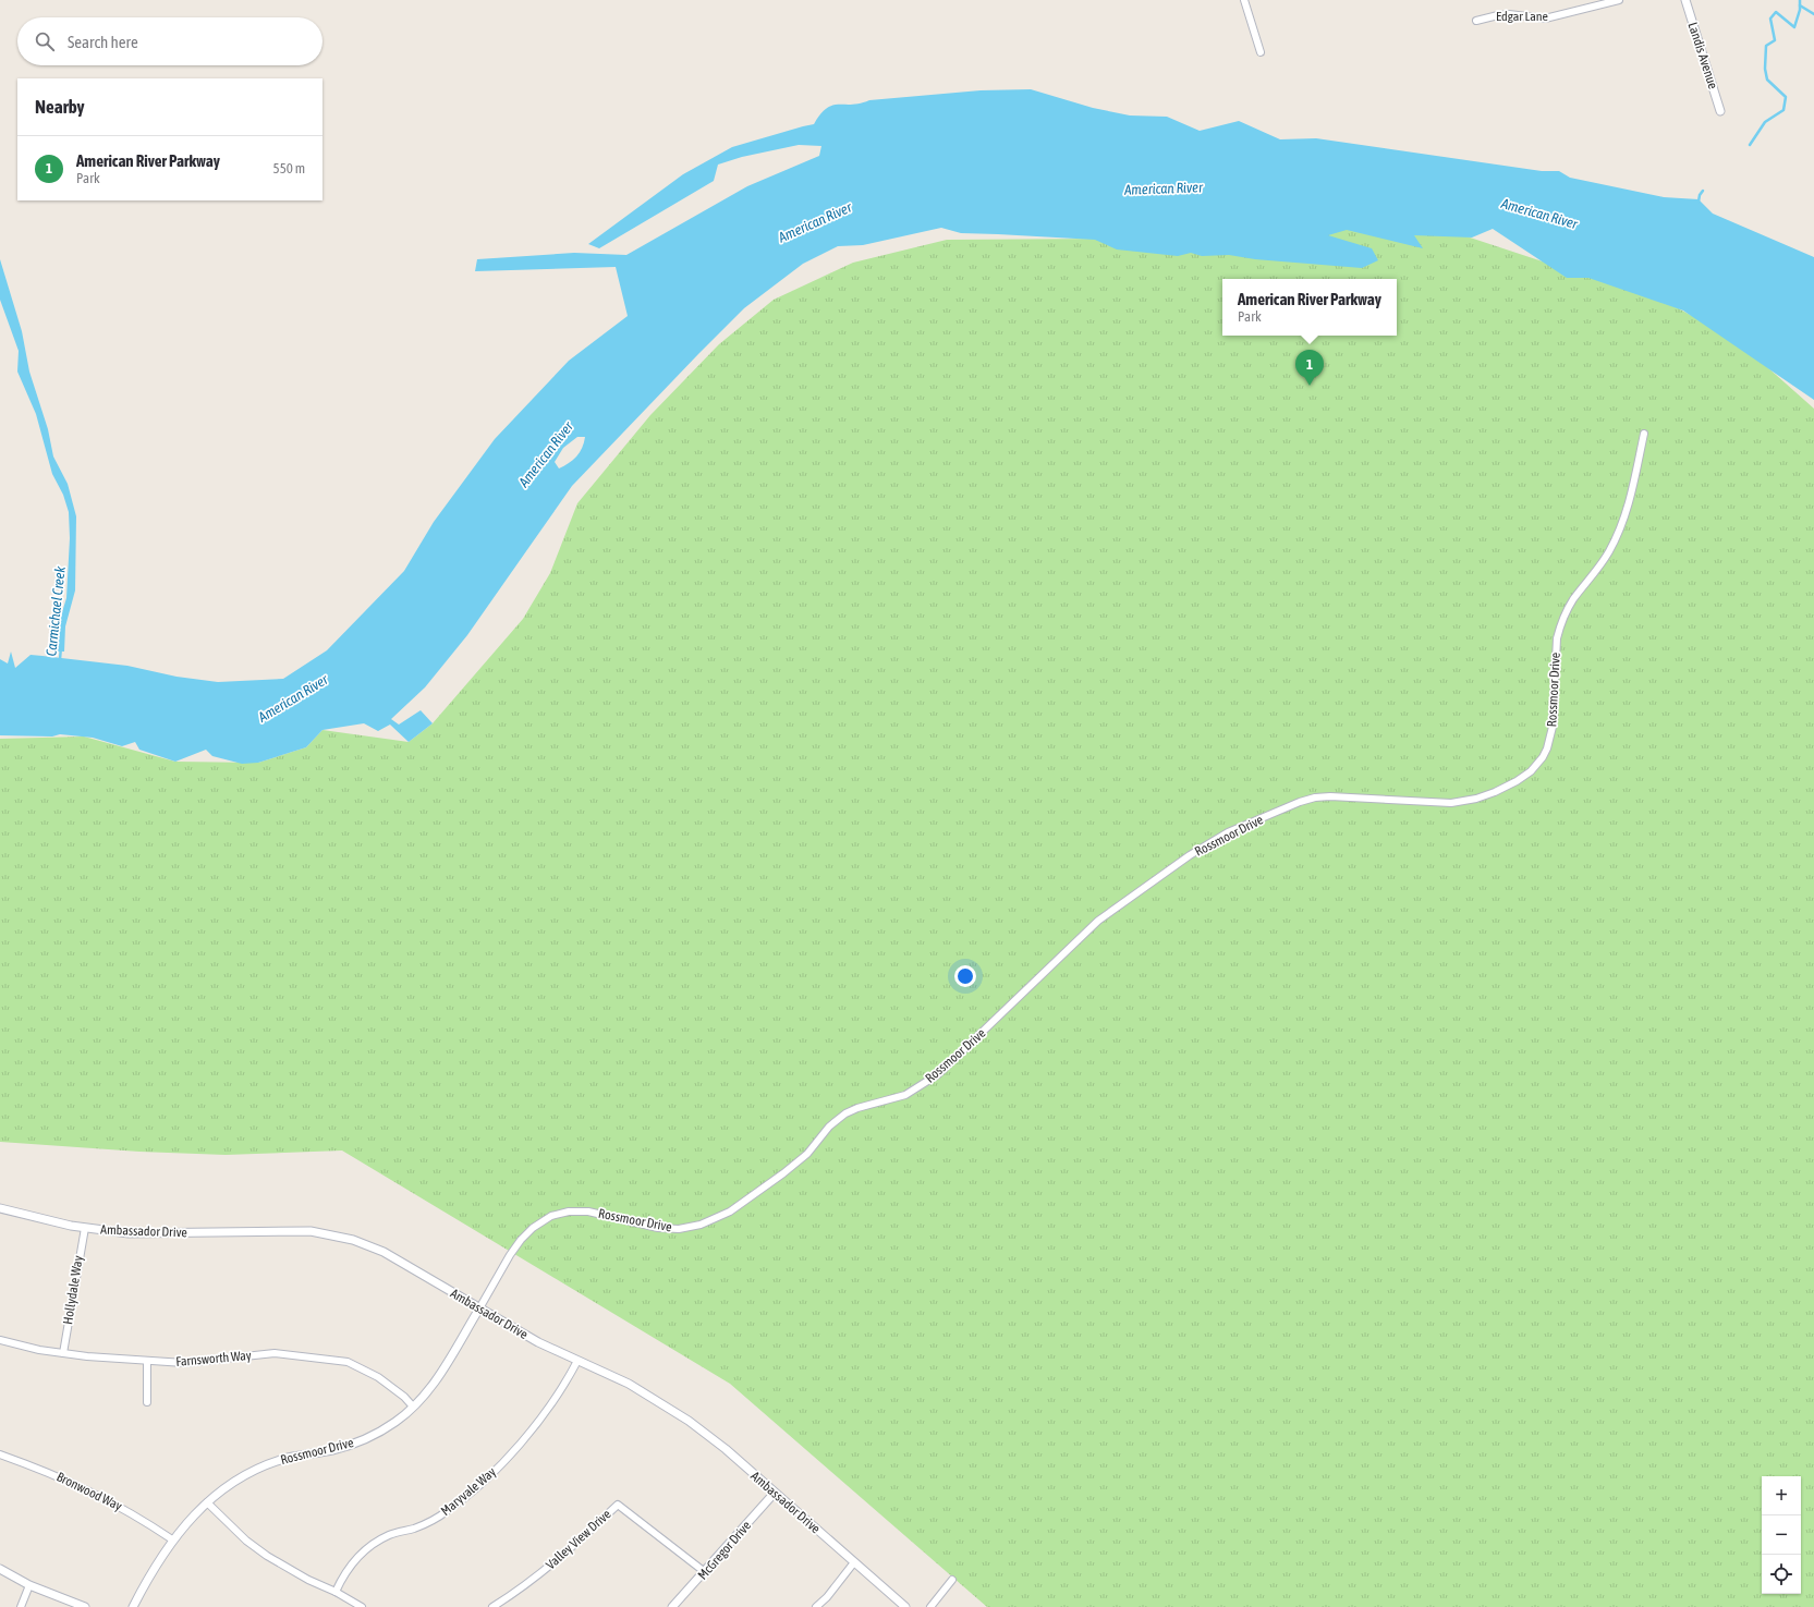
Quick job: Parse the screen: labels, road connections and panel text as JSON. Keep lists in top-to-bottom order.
{
  "streets": {
    "street": [
      "Edgar Lane",
      "Landis Avenue",
      "Rossmoor Drive",
      "Ambassador Drive",
      "Hollydale Way",
      "Farnsworth Way",
      "Bronwood Way",
      "Maryvale Way",
      "Valley View Drive",
      "McGregor Drive"
    ]
  },
  "crossings": [
    ["Rossmoor Drive", "Ambassador Drive"],
    ["Rossmoor Drive", "Farnsworth Way"],
    ["Rossmoor Drive", "Bronwood Way"],
    ["Ambassador Drive", "Hollydale Way"],
    ["Ambassador Drive", "Maryvale Way"],
    ["Ambassador Drive", "McGregor Drive"],
    ["Hollydale Way", "Farnsworth Way"],
    ["Valley View Drive", "McGregor Drive"]
  ],
  "water": ["American River", "Carmichael Creek"],
  "page": {
    "search": "Search here",
    "heading": "Nearby",
    "list": [
      {
        "mark": "1",
        "name": "American River Parkway",
        "note": "Park",
        "value": "550 m"
      }
    ],
    "popup": ["American River Parkway", "Park"],
    "pins": "1",
    "map_buttons": ["+", "−"]
  }
}
